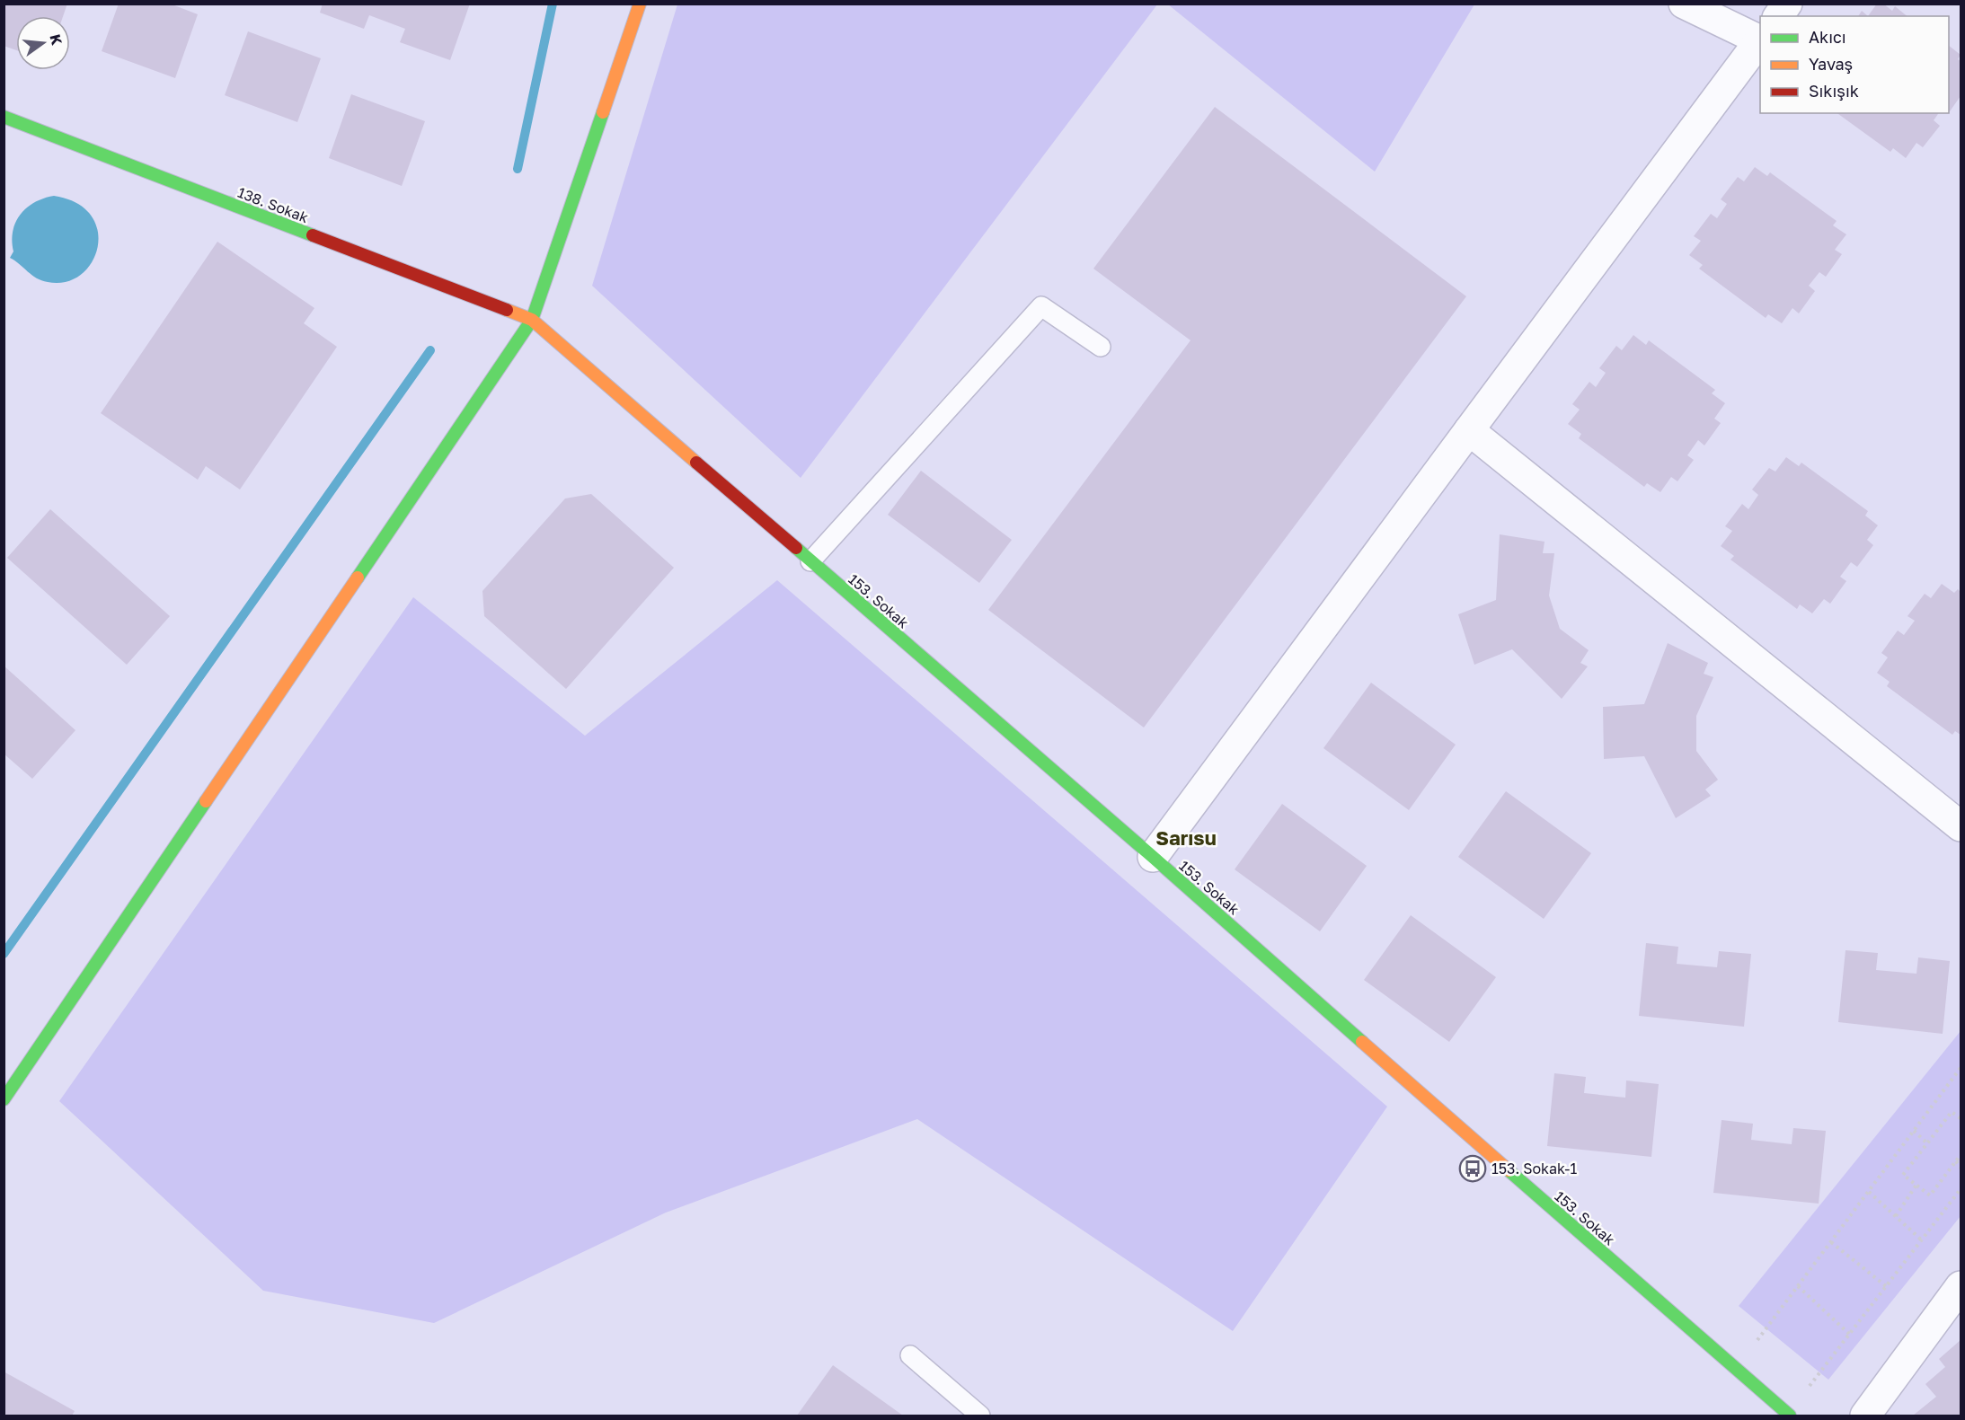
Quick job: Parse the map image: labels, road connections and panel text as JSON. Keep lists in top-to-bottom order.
{
  "streets": {
    "street": ["138. Sokak", "153. Sokak"]
  },
  "crossings": [
    ["138. Sokak", "153. Sokak"]
  ],
  "districts": ["Sarısu"],
  "places": {
    "bus stop": ["153. Sokak-1"]
  },
  "legend": ["Akıcı", "Yavaş", "Sıkışık"],
  "north": "right"
}
